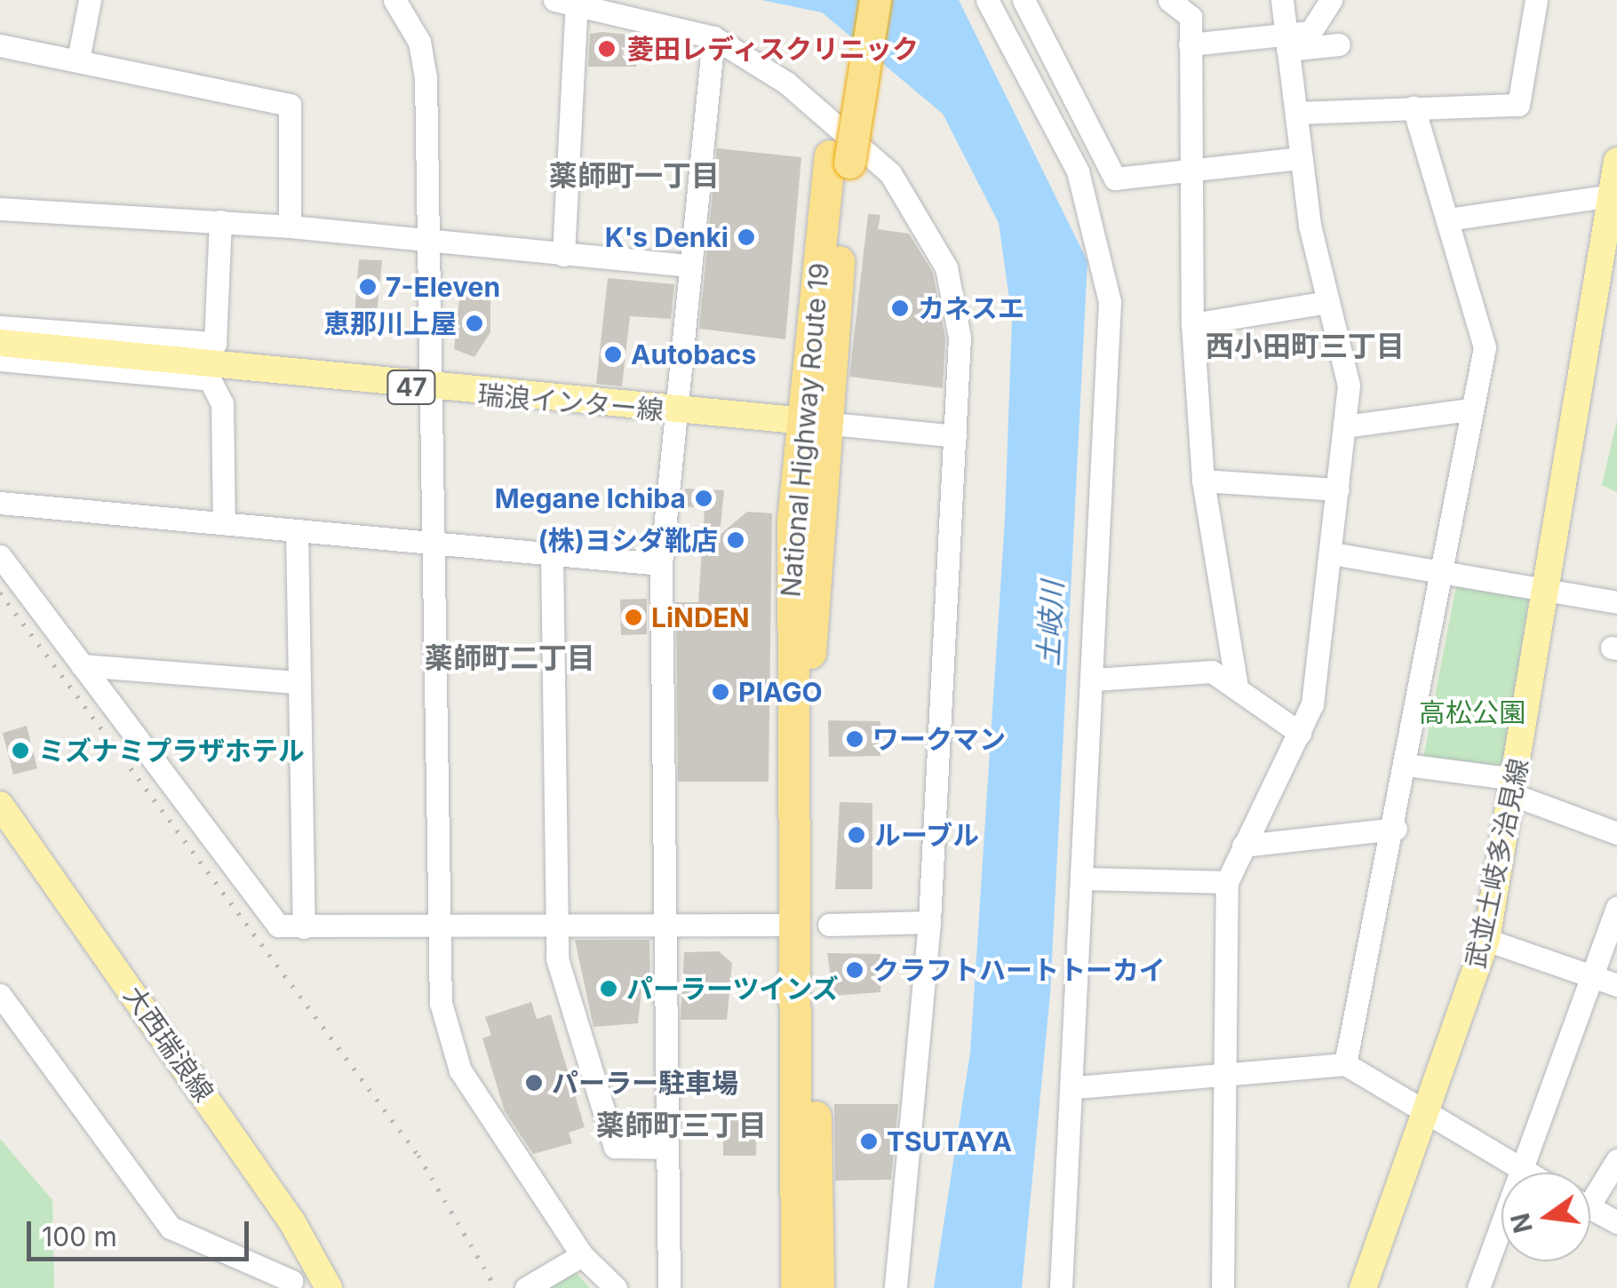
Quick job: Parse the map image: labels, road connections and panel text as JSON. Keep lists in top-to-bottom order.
{
  "streets": {
    "highway": ["National Highway Route 19"],
    "main road": [
      "47",
      "瑞浪インター線",
      "武並土岐多治見線",
      "大西瑞浪線"
    ]
  },
  "crossings": [
    ["瑞浪インター線", "National Highway Route 19"]
  ],
  "districts": [
    "薬師町一丁目",
    "西小田町三丁目",
    "薬師町二丁目",
    "薬師町三丁目"
  ],
  "water": ["土岐川"],
  "parks": ["高松公園"],
  "places": [
    "菱田レディスクリニック",
    "K's Denki",
    "7-Eleven",
    "カネスエ",
    "恵那川上屋",
    "Autobacs",
    "Megane Ichiba",
    "(株)ヨシダ靴店",
    "LiNDEN",
    "PIAGO",
    "ワークマン",
    "ミズナミプラザホテル",
    "ルーブル",
    "クラフトハートトーカイ",
    "パーラーツインズ",
    "パーラー駐車場",
    "TSUTAYA"
  ],
  "scale_bar": "100 m",
  "north": "left"
}
